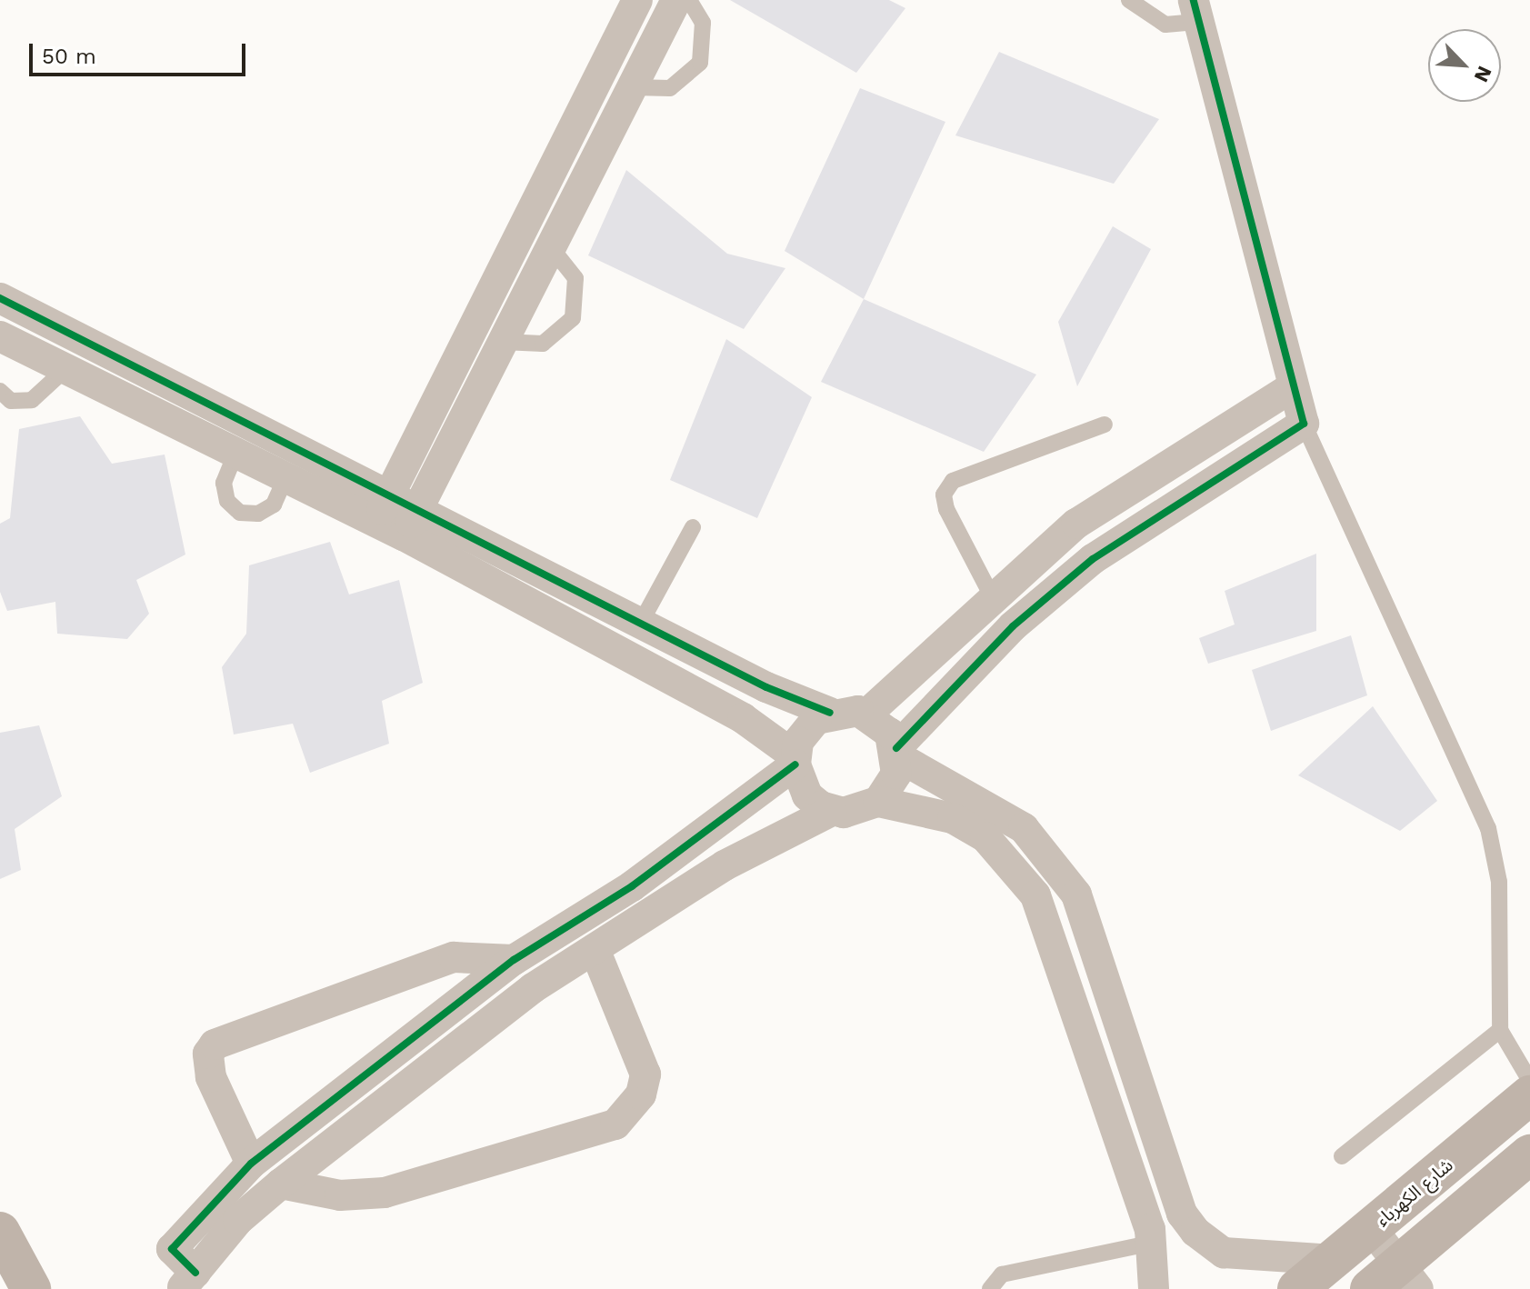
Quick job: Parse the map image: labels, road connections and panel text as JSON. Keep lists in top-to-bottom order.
{
  "streets": {
    "street": ["شارع الكهرباء"]
  },
  "scale_bar": "50 m",
  "north": "bottom right"
}
